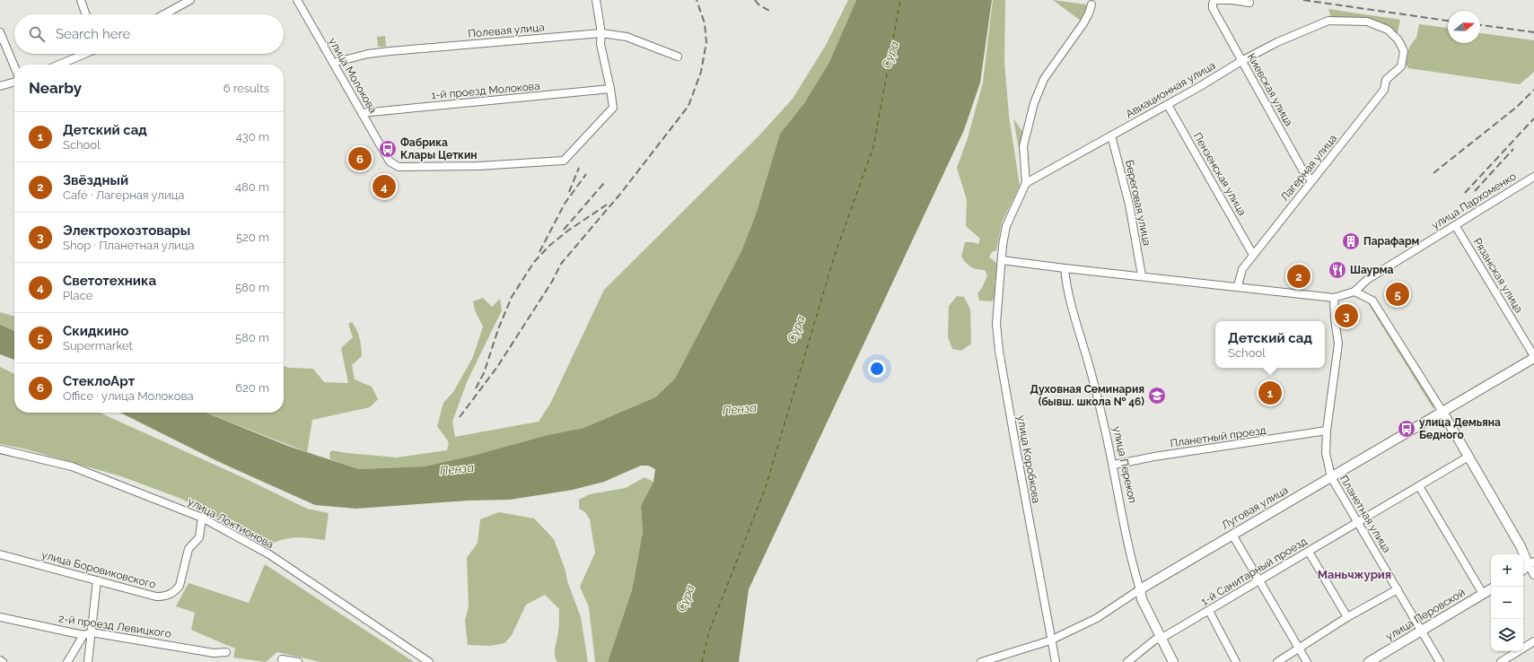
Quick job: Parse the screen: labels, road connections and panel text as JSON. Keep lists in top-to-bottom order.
{
  "streets": {
    "main road": ["улица Перекоп", "Луговая улица", "улица Перовской"],
    "street": [
      "Полевая улица",
      "улица Молокова",
      "Авиационная улица",
      "Киевская улица",
      "1-й проезд Молокова",
      "Лагерная улица",
      "Пензенская улица",
      "улица Пархоменко",
      "Береговая улица",
      "Рязанская улица",
      "Планетный проезд",
      "улица Коробкова",
      "Планетная улица",
      "улица Локтионова",
      "улица Боровиковского",
      "1-й Санитарный проезд",
      "2-й проезд Левицкого"
    ]
  },
  "crossings": [
    ["Полевая улица", "улица Молокова"],
    ["улица Молокова", "1-й проезд Молокова"],
    ["Авиационная улица", "Киевская улица"],
    ["Авиационная улица", "Лагерная улица"],
    ["Авиационная улица", "Пензенская улица"],
    ["Авиационная улица", "Береговая улица"],
    ["Авиационная улица", "улица Коробкова"],
    ["Киевская улица", "Лагерная улица"],
    ["Лагерная улица", "Пензенская улица"],
    ["улица Пархоменко", "Рязанская улица"],
    ["улица Пархоменко", "Планетная улица"],
    ["Рязанская улица", "Луговая улица"],
    ["Планетный проезд", "улица Перекоп"],
    ["Планетный проезд", "Планетная улица"],
    ["улица Коробкова", "Луговая улица"],
    ["улица Перекоп", "Луговая улица"],
    ["улица Перекоп", "1-й Санитарный проезд"],
    ["Луговая улица", "Планетная улица"],
    ["Планетная улица", "1-й Санитарный проезд"],
    ["Планетная улица", "улица Перовской"],
    ["улица Локтионова", "улица Боровиковского"]
  ],
  "districts": ["Маньчжурия"],
  "water": ["Сура", "Пенза"],
  "places": {
    "bus stop": ["Фабрика Клары Цеткин", "улица Демьяна Бедного"],
    "building": ["Парафарм"],
    "restaurant": ["Шаурма"],
    "school or university": ["Духовная Семинария (бывш. школа № 46)"]
  },
  "north": "right",
  "page": {
    "search": "Search here",
    "heading": ["Nearby", "6 results"],
    "list": [
      {
        "mark": "1",
        "name": "Детский сад",
        "note": "School",
        "value": "430 m"
      },
      {
        "mark": "2",
        "name": "Звёздный",
        "note": "Café · Лагерная улица",
        "value": "480 m"
      },
      {
        "mark": "3",
        "name": "Электрохозтовары",
        "note": "Shop · Планетная улица",
        "value": "520 m"
      },
      {
        "mark": "4",
        "name": "Светотехника",
        "note": "Place",
        "value": "580 m"
      },
      {
        "mark": "5",
        "name": "Скидкино",
        "note": "Supermarket",
        "value": "580 m"
      },
      {
        "mark": "6",
        "name": "СтеклоАрт",
        "note": "Office · улица Молокова",
        "value": "620 m"
      }
    ],
    "pins": [
      "6",
      "4",
      "2",
      "5",
      "3",
      "1"
    ],
    "popup": ["Детский сад", "School"],
    "map_buttons": ["+", "−"]
  }
}
